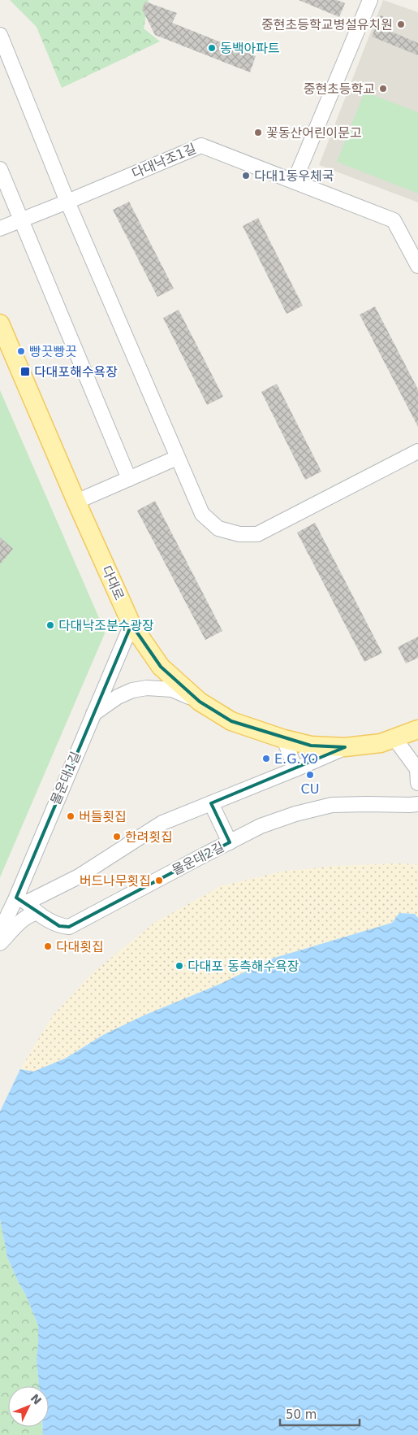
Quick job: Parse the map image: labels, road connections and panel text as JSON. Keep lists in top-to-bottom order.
{
  "streets": {
    "main road": ["다대로"],
    "street": ["다대낙조1길", "몰운대1길", "몰운대2길"]
  },
  "crossings": [
    ["다대로", "몰운대1길"],
    ["몰운대1길", "몰운대2길"]
  ],
  "places": {
    "other": [
      "중현초등학교병설유치원",
      "동백아파트",
      "중현초등학교",
      "꽃동산어린이문고",
      "다대1동우체국",
      "빵끗빵끗",
      "다대낙조분수광장",
      "E.G.YO",
      "CU",
      "버들횟집",
      "한려횟집",
      "버드나무횟집",
      "다대횟집",
      "다대포 동측해수욕장"
    ],
    "transit": ["다대포해수욕장"]
  },
  "scale_bar": "50 m",
  "north": "top right"
}
